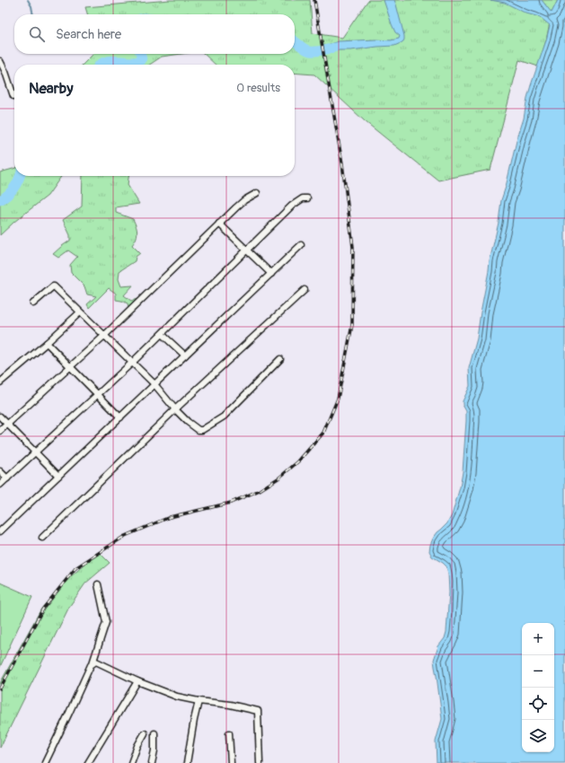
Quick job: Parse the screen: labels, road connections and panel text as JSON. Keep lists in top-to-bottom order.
{
  "page": {
    "search": "Search here",
    "heading": ["Nearby", "0 results"],
    "map_buttons": ["+", "−"]
  }
}
